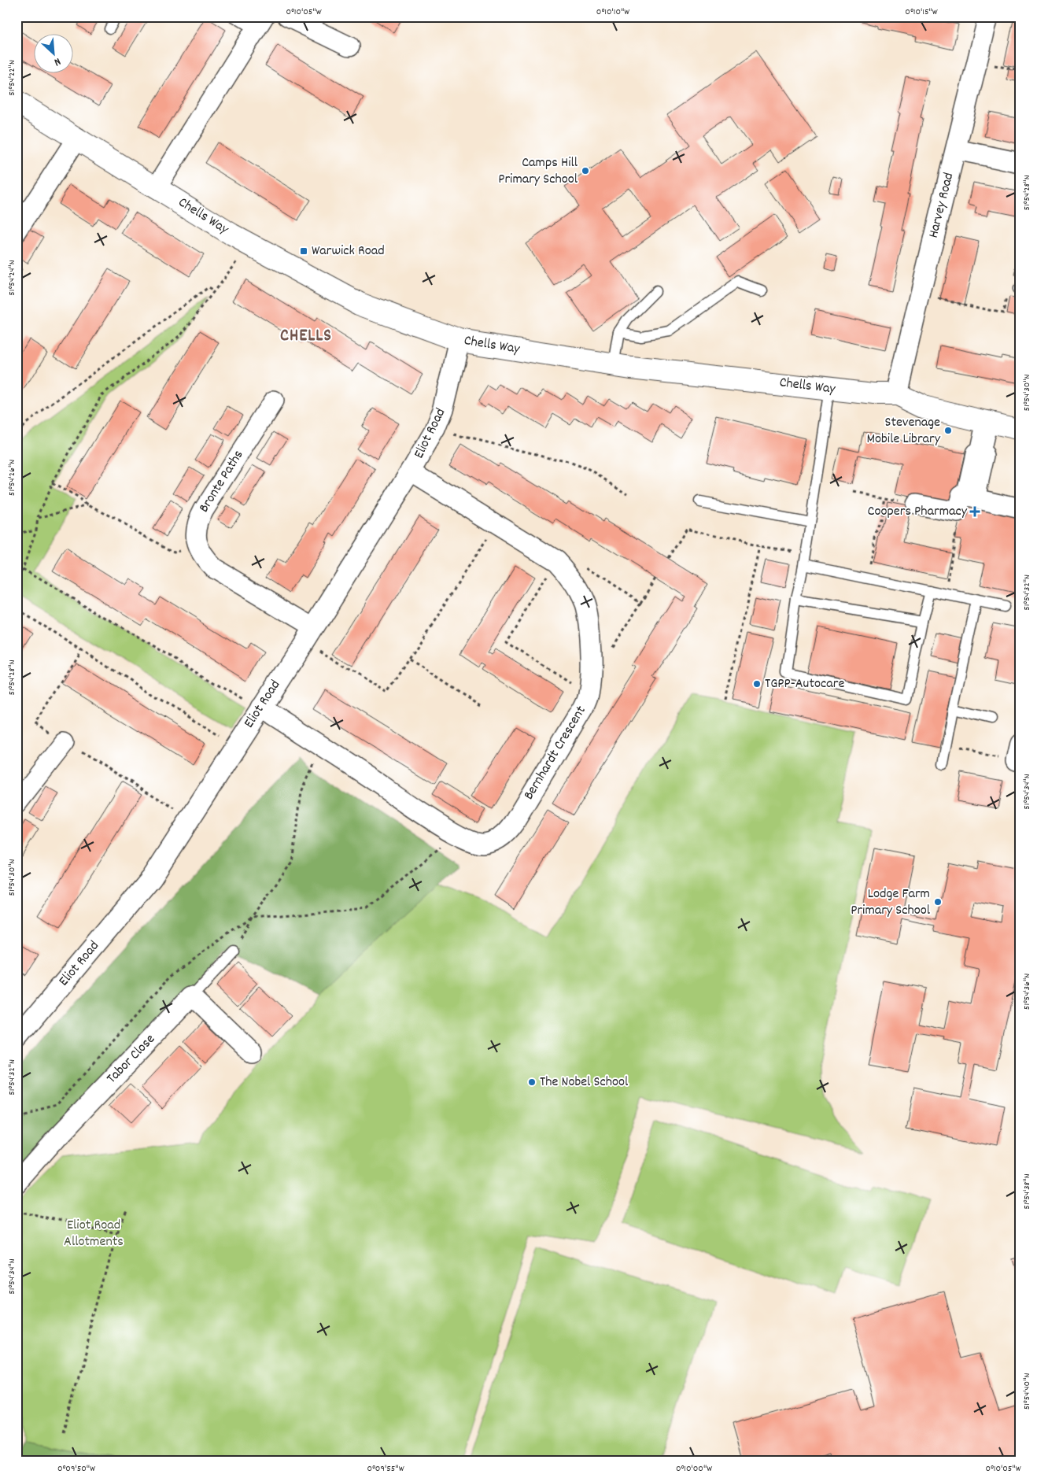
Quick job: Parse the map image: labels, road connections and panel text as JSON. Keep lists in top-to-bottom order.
{
  "streets": {
    "street": [
      "Harvey Road",
      "Chells Way",
      "Eliot Road",
      "Bronte Paths",
      "Bernhardt Crescent",
      "Tabor Close"
    ]
  },
  "crossings": [
    ["Harvey Road", "Chells Way"],
    ["Chells Way", "Eliot Road"],
    ["Eliot Road", "Bernhardt Crescent"]
  ],
  "districts": ["CHELLS"],
  "parks": ["Eliot Road Allotments"],
  "places": {
    "other": [
      "Camps Hill Primary School",
      "Stevenage Mobile Library",
      "TGPP-Autocare",
      "Lodge Farm Primary School",
      "The Nobel School"
    ],
    "transit": ["Warwick Road"],
    "health": ["Coopers Pharmacy"]
  },
  "north": "bottom right",
  "coordinates": [
    "0°10'05\"W",
    "0°10'10\"W",
    "0°10'15\"W",
    "51°54'22\"N",
    "51°54'28\"N",
    "51°54'24\"N",
    "51°54'30\"N",
    "51°54'26\"N",
    "51°54'32\"N",
    "51°54'34\"N",
    "51°54'36\"N",
    "51°54'38\"N",
    "51°54'40\"N",
    "0°09'50\"W",
    "0°09'55\"W",
    "0°10'00\"W"
  ]
}
